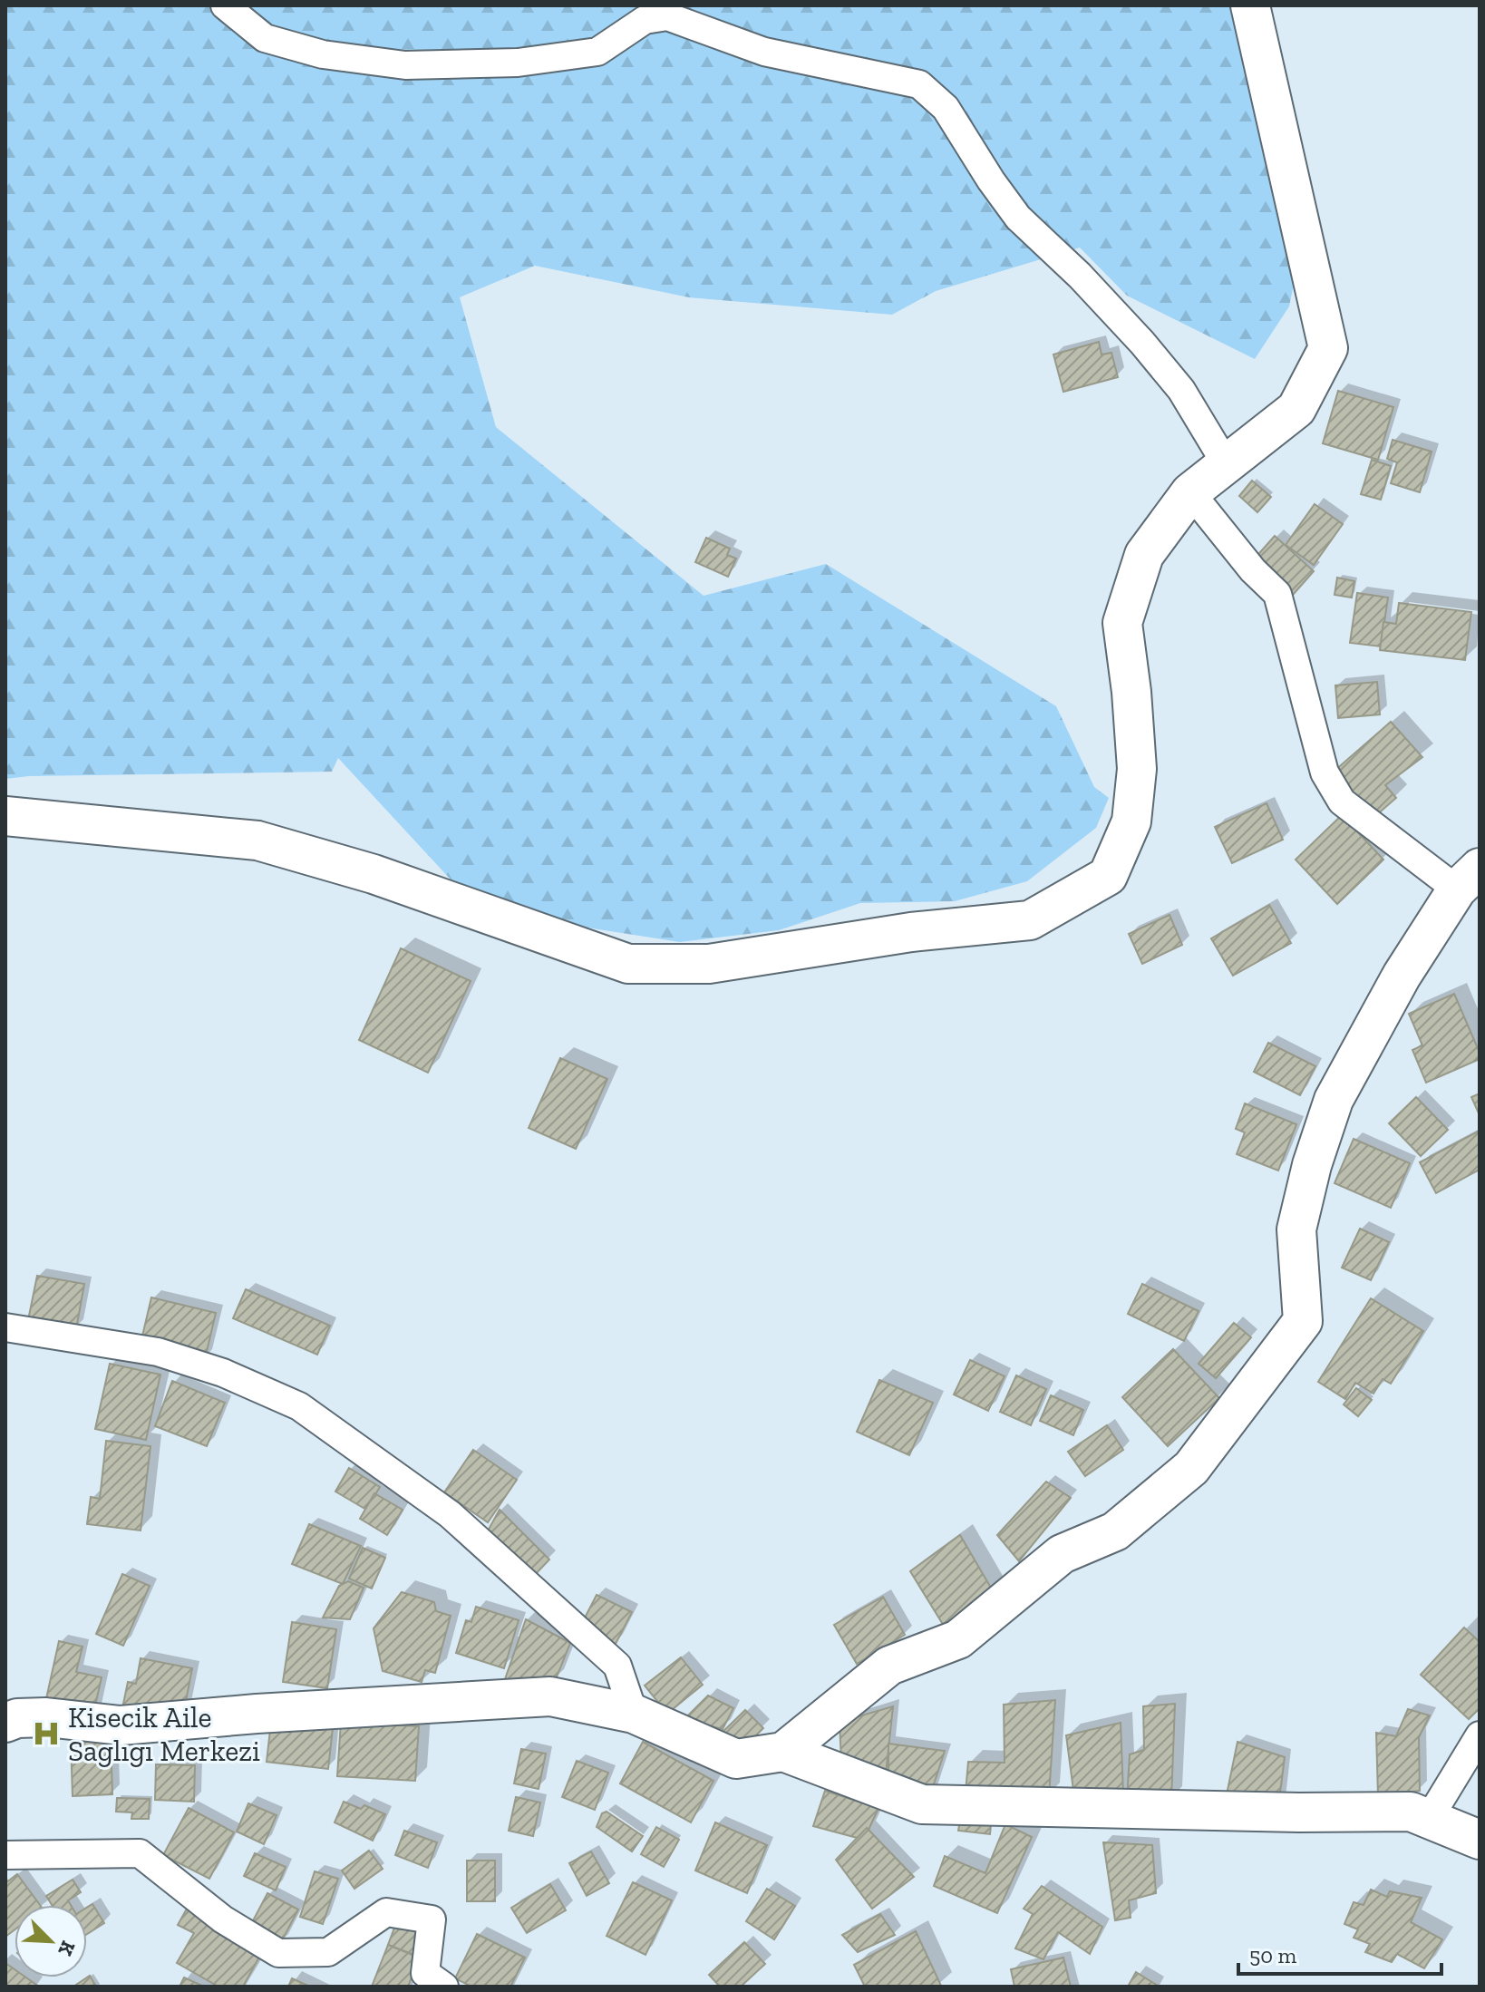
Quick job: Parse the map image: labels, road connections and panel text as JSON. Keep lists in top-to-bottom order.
{
  "places": {
    "hospital": ["Kisecik Aile Saglıgı Merkezi"]
  },
  "scale_bar": "50 m",
  "north": "bottom right"
}
